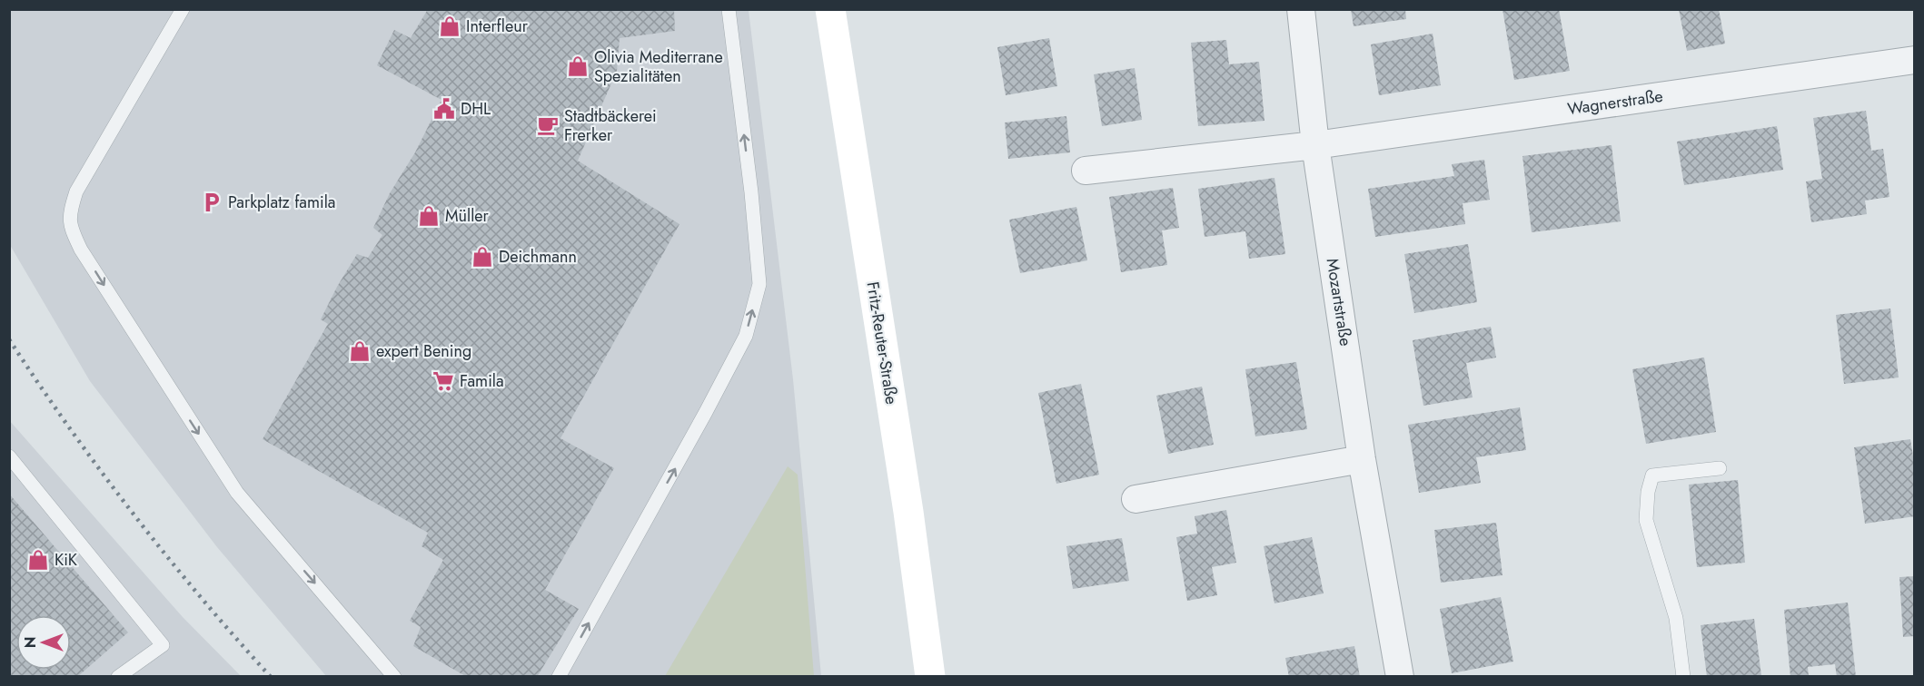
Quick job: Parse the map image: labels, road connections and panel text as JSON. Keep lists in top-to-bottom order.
{
  "streets": {
    "street": ["Wagnerstraße", "Mozartstraße", "Fritz-Reuter-Straße"]
  },
  "crossings": [
    ["Wagnerstraße", "Mozartstraße"]
  ],
  "places": {
    "shop": [
      "Interfleur",
      "Olivia Mediterrane Spezialitäten",
      "Müller",
      "Deichmann",
      "expert Bening",
      "KiK"
    ],
    "public building": ["DHL"],
    "cafe": ["Stadtbäckerei Frerker"],
    "parking": ["Parkplatz famila"],
    "supermarket": ["Famila"]
  },
  "north": "left"
}
